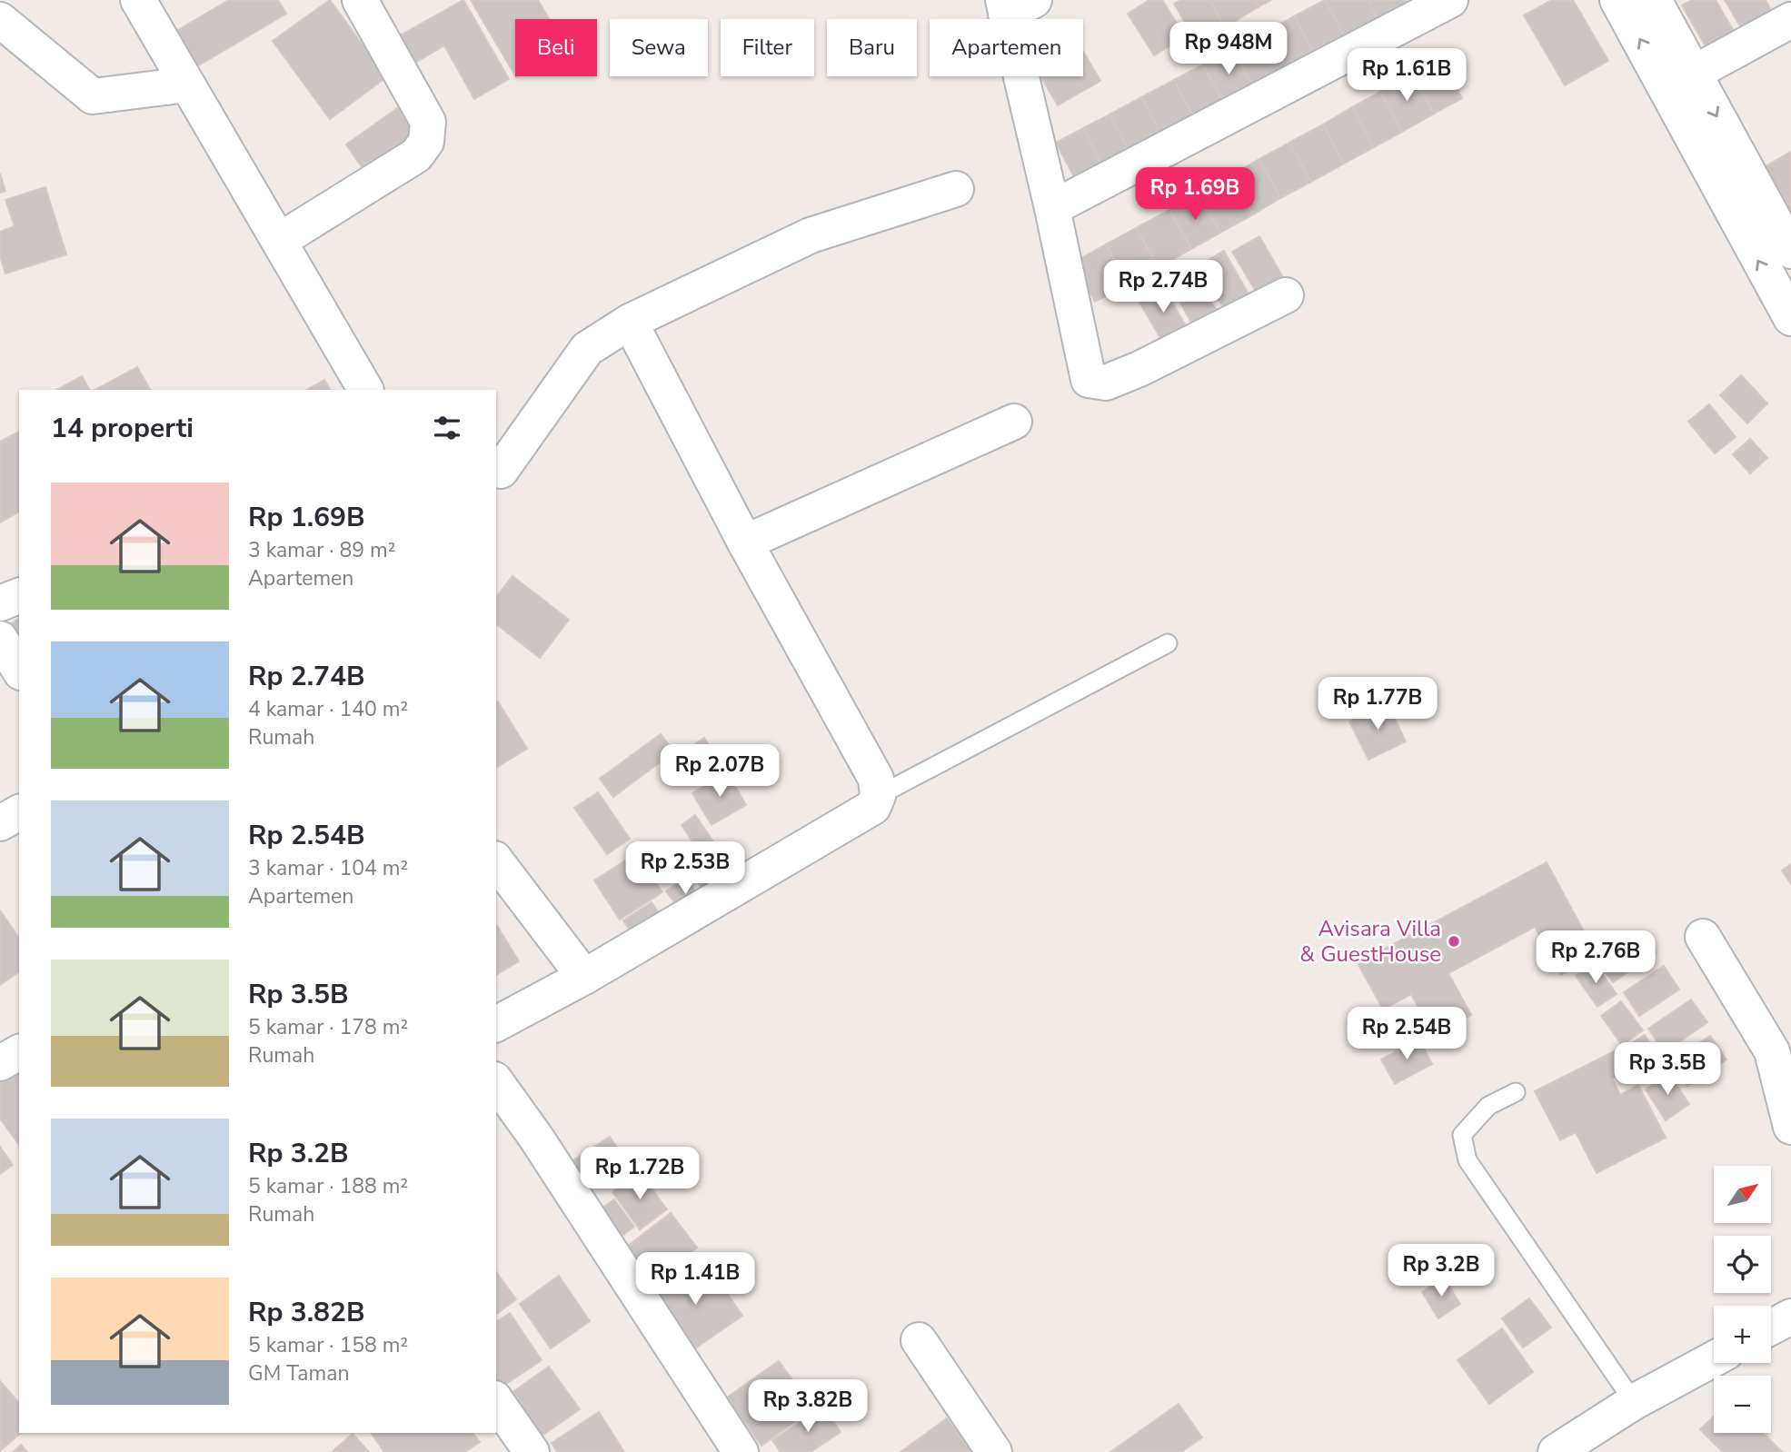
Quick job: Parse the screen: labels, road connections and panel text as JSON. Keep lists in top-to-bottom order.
{
  "places": ["Avisara Villa & GuestHouse"],
  "north": "top right",
  "page": {
    "chip": [
      "Beli",
      "Sewa",
      "Filter",
      "Baru",
      "Apartemen"
    ],
    "price": [
      "Rp 948M",
      "Rp 1.61B",
      "Rp 1.69B",
      "Rp 2.74B",
      "Rp 1.77B",
      "Rp 2.07B",
      "Rp 2.53B",
      "Rp 2.76B",
      "Rp 2.54B",
      "Rp 3.5B",
      "Rp 1.72B",
      "Rp 3.2B",
      "Rp 1.41B",
      "Rp 3.82B"
    ],
    "heading": "14 properti",
    "list": [
      {
        "name": "Rp 1.69B",
        "note": "3 kamar · 89 m² · Apartemen"
      },
      {
        "name": "Rp 2.74B",
        "note": "4 kamar · 140 m² · Rumah"
      },
      {
        "name": "Rp 2.54B",
        "note": "3 kamar · 104 m² · Apartemen"
      },
      {
        "name": "Rp 3.5B",
        "note": "5 kamar · 178 m² · Rumah"
      },
      {
        "name": "Rp 3.2B",
        "note": "5 kamar · 188 m² · Rumah"
      },
      {
        "name": "Rp 3.82B",
        "note": "5 kamar · 158 m² · GM Taman"
      }
    ],
    "map_buttons": ["+", "−"]
  }
}
